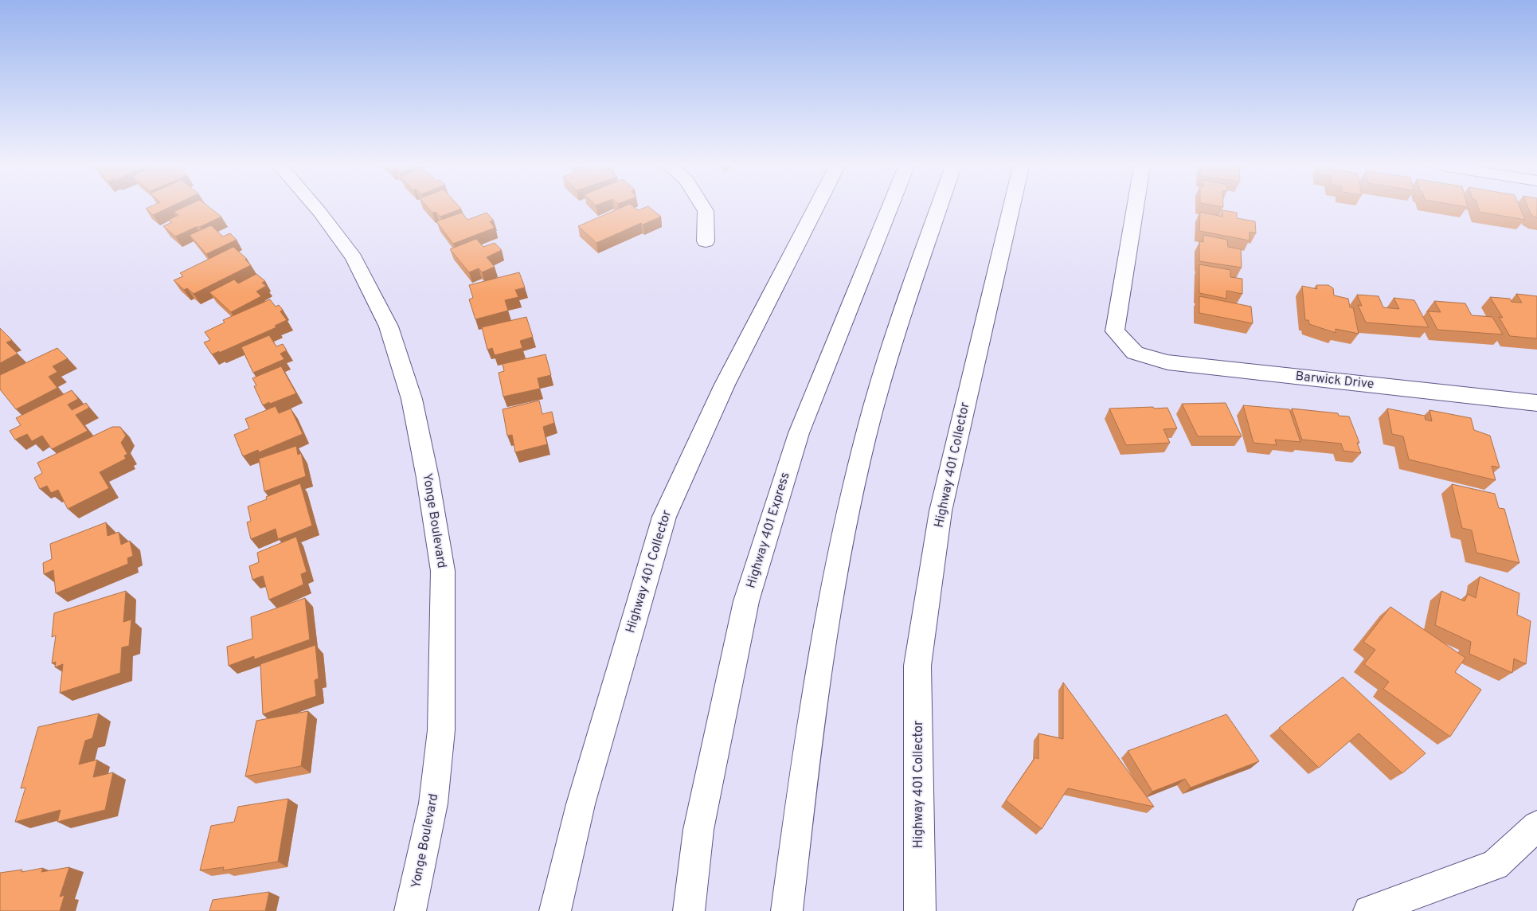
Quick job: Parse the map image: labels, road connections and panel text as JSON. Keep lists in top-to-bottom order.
{
  "streets": {
    "main road": [
      "Barwick Drive",
      "Highway 401 Collector",
      "Yonge Boulevard",
      "Highway 401 Express"
    ]
  }
}
